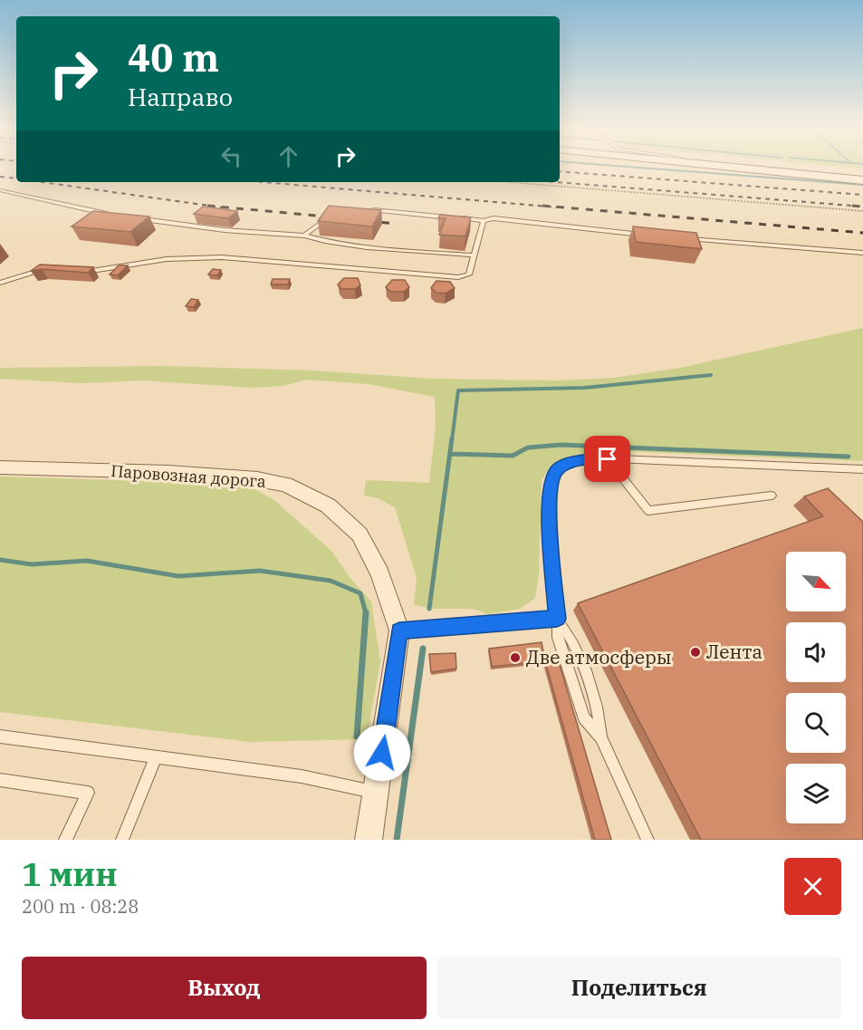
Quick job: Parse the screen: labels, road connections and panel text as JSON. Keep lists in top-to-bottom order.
{
  "streets": {
    "street": ["Паровозная дорога"]
  },
  "places": ["Лента", "Две атмосферы"],
  "north": "bottom right",
  "page": {
    "turn": ["40 m", "Направо"],
    "heading": ["1 мин", "200 m · 08:28"],
    "buttons": ["Выход", "Поделиться"]
  }
}
